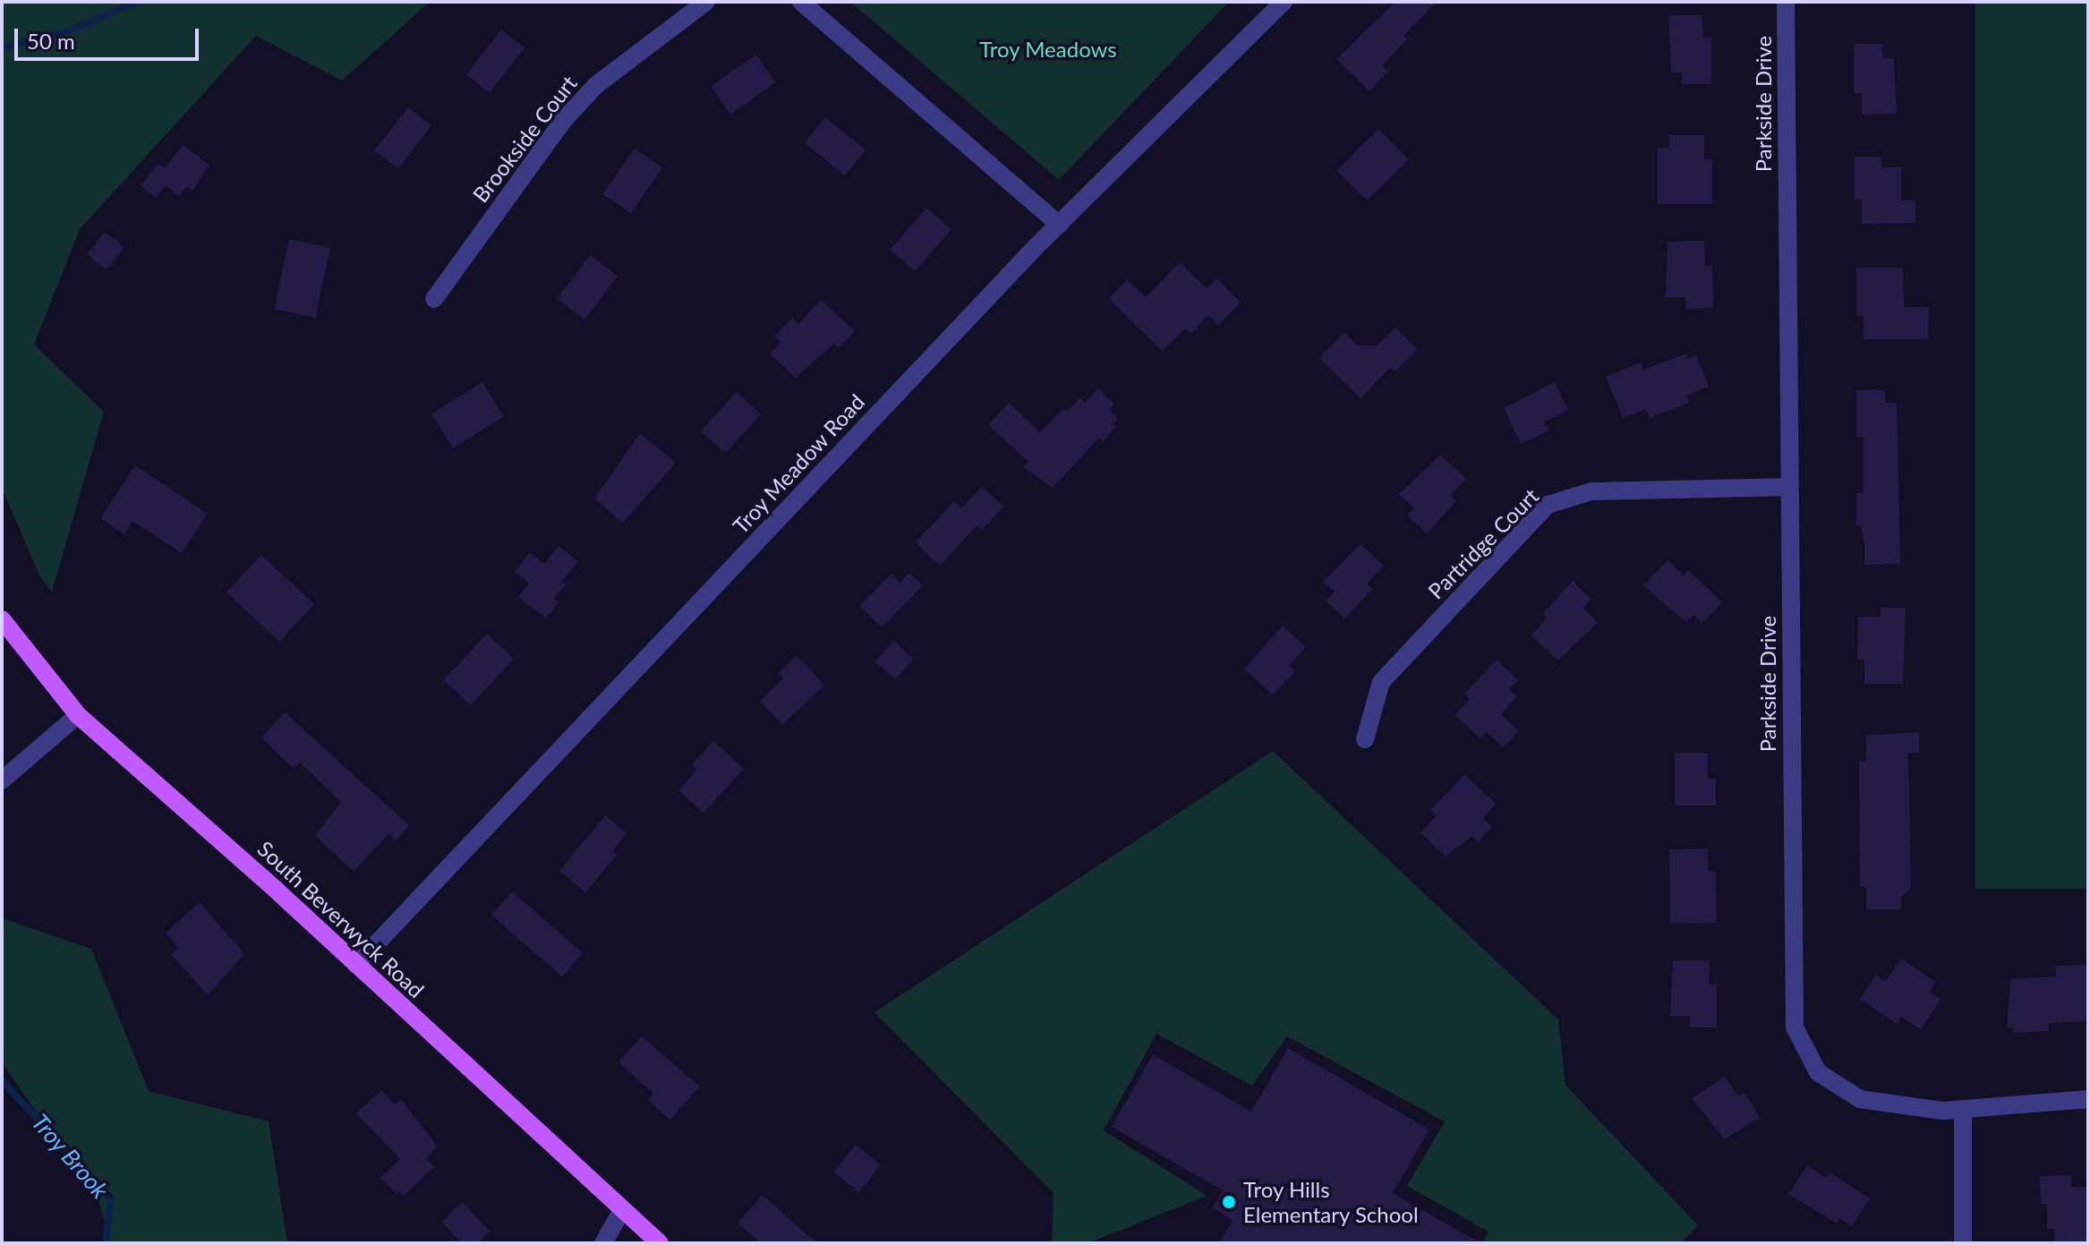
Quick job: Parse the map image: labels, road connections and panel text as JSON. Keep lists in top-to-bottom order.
{
  "streets": {
    "main road": ["South Beverwyck Road"],
    "street": [
      "Parkside Drive",
      "Brookside Court",
      "Troy Meadow Road",
      "Partridge Court"
    ]
  },
  "crossings": [
    ["Parkside Drive", "Partridge Court"],
    ["Troy Meadow Road", "South Beverwyck Road"]
  ],
  "water": ["Troy Brook"],
  "parks": ["Troy Meadows"],
  "places": ["Troy Hills Elementary School"],
  "scale_bar": "50 m"
}
